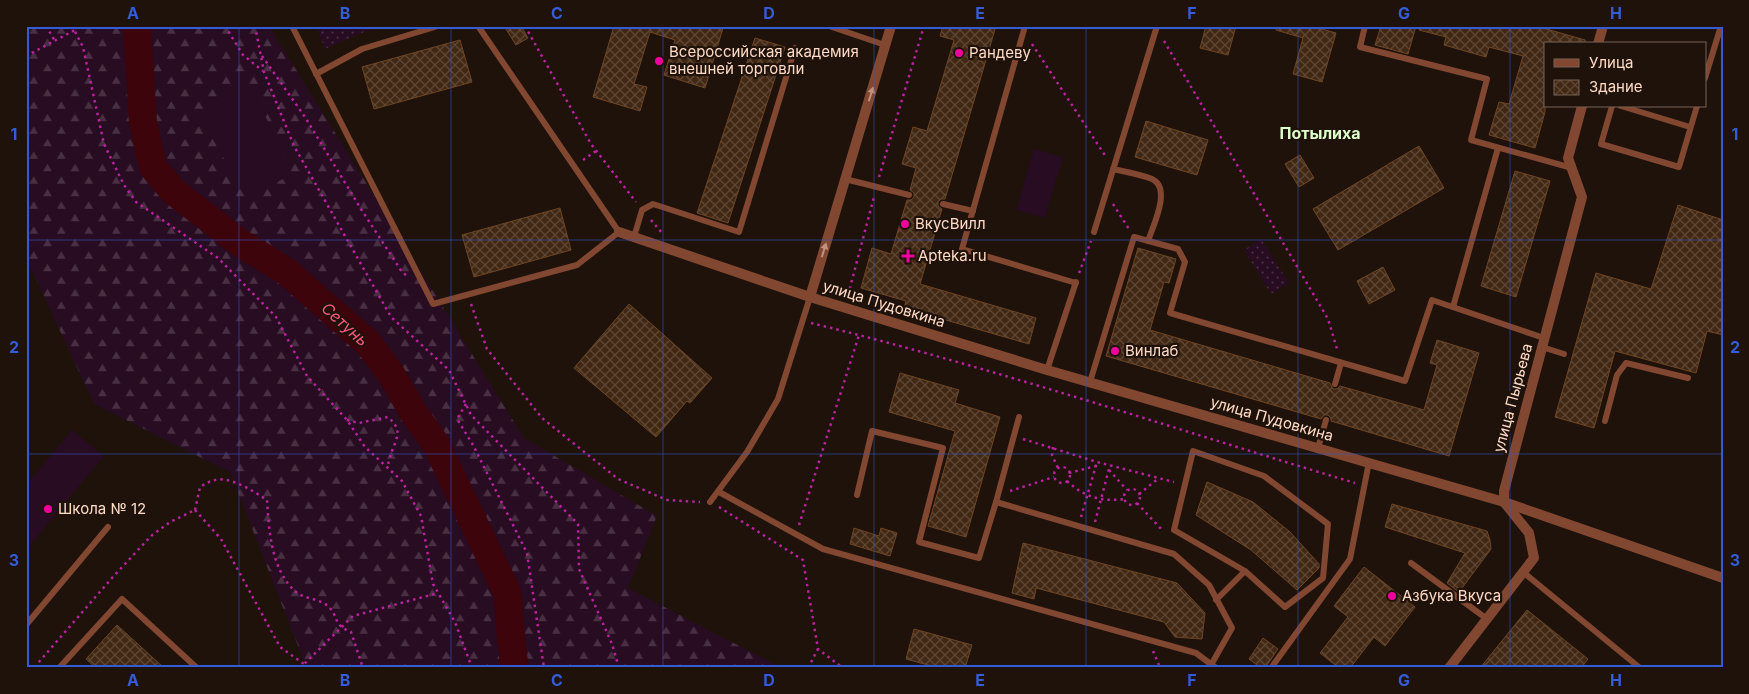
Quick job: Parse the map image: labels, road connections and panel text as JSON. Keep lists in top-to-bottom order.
{
  "streets": {
    "street": ["улица Пудовкина", "улица Пырьева"]
  },
  "crossings": [
    ["улица Пудовкина", "улица Пырьева"]
  ],
  "districts": ["Потылиха"],
  "water": ["Сетунь"],
  "places": {
    "other": [
      "Рандеву",
      "Всероссийская академия внешней торговли",
      "ВкусВилл",
      "Винлаб",
      "Школа № 12",
      "Азбука Вкуса"
    ],
    "health": ["Apteka.ru"]
  },
  "legend": ["Улица", "Здание"],
  "grid": {
    "columns": [
      "A",
      "B",
      "C",
      "D",
      "E",
      "F",
      "G",
      "H"
    ],
    "rows": ["1", "2", "3"]
  }
}
